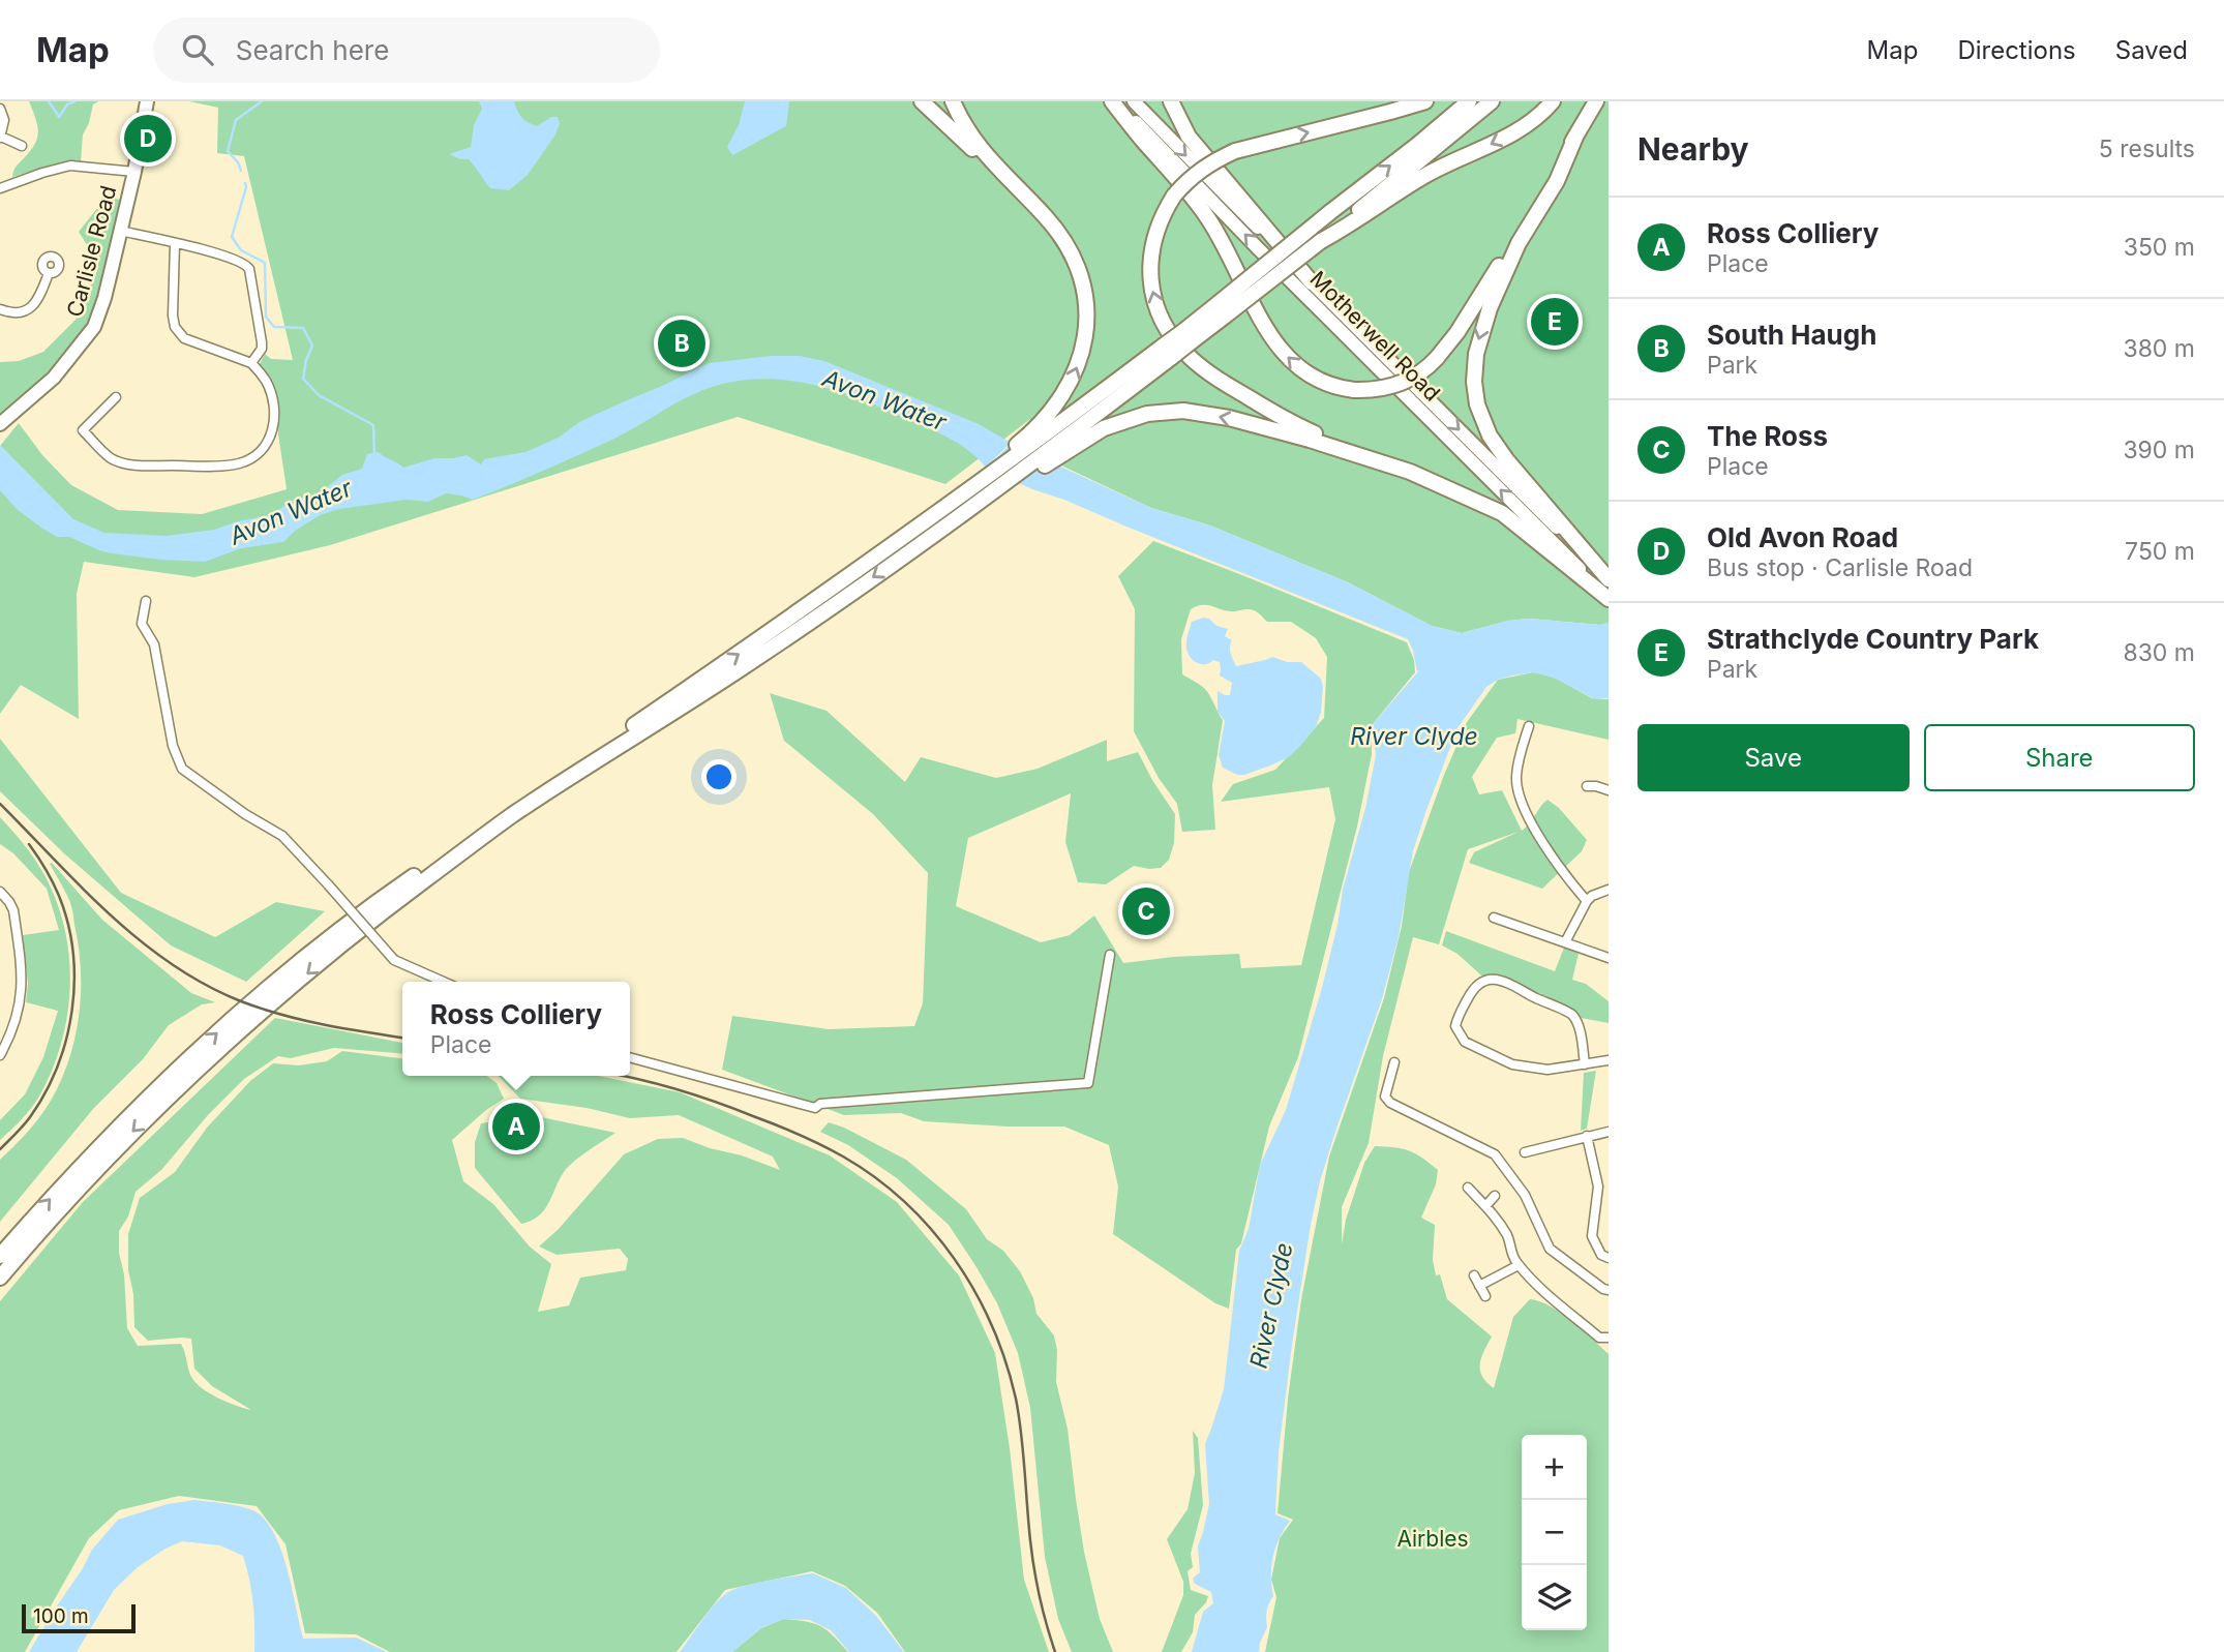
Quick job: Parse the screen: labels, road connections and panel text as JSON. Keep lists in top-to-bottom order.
{
  "streets": {
    "main road": ["Carlisle Road", "Motherwell Road"]
  },
  "water": ["Avon Water", "River Clyde"],
  "parks": ["Airbles"],
  "scale_bar": "100 m",
  "page": {
    "header": "Map",
    "search": "Search here",
    "nav": ["Map", "Directions", "Saved"],
    "heading": ["Nearby", "5 results"],
    "pins": [
      "D",
      "E",
      "B",
      "C",
      "A"
    ],
    "list": [
      {
        "mark": "A",
        "name": "Ross Colliery",
        "note": "Place",
        "value": "350 m"
      },
      {
        "mark": "B",
        "name": "South Haugh",
        "note": "Park",
        "value": "380 m"
      },
      {
        "mark": "C",
        "name": "The Ross",
        "note": "Place",
        "value": "390 m"
      },
      {
        "mark": "D",
        "name": "Old Avon Road",
        "note": "Bus stop · Carlisle Road",
        "value": "750 m"
      },
      {
        "mark": "E",
        "name": "Strathclyde Country Park",
        "note": "Park",
        "value": "830 m"
      }
    ],
    "buttons": ["Save", "Share"],
    "popup": ["Ross Colliery", "Place"],
    "map_buttons": ["+", "−"],
    "scale": "100 m"
  }
}
